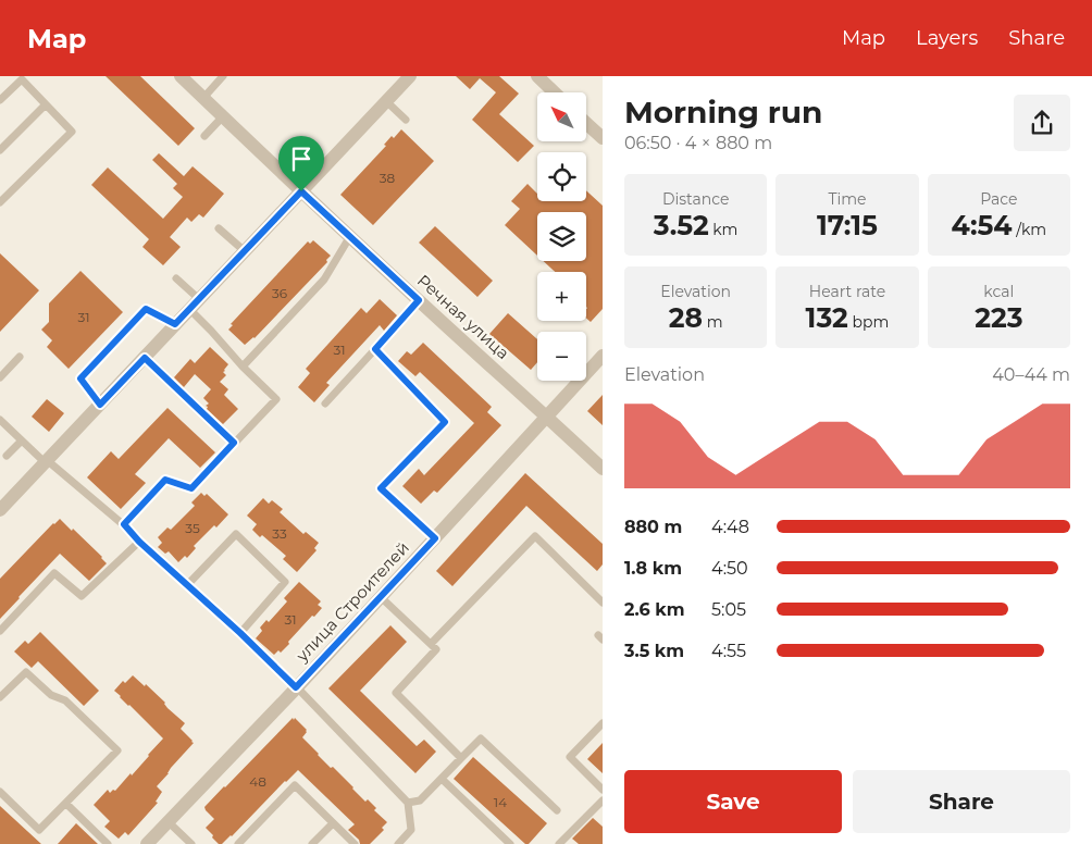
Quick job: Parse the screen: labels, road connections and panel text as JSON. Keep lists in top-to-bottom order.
{
  "streets": {
    "street": ["Речная улица", "улица Строителей"]
  },
  "crossings": [
    ["Речная улица", "улица Строителей"]
  ],
  "house_numbers": [
    "38",
    "36",
    "31",
    "31",
    "35",
    "33",
    "31",
    "48",
    "14"
  ],
  "north": "top left",
  "page": {
    "header": "Map",
    "nav": ["Map", "Layers", "Share"],
    "heading": ["Morning run", "06:50 · 4 × 880 m"],
    "map_buttons": ["+", "−"],
    "stats": [
      ["Distance", "3.52 km"],
      ["Time", "17:15"],
      ["Pace", "4:54 /km"],
      ["Elevation", "28 m"],
      ["Heart rate", "132 bpm"],
      ["kcal", "223"]
    ],
    "chart": ["Elevation", "40–44 m"],
    "list": [
      {
        "name": "880 m",
        "note": "4:48"
      },
      {
        "name": "1.8 km",
        "note": "4:50"
      },
      {
        "name": "2.6 km",
        "note": "5:05"
      },
      {
        "name": "3.5 km",
        "note": "4:55"
      }
    ],
    "buttons": ["Save", "Share"]
  }
}
